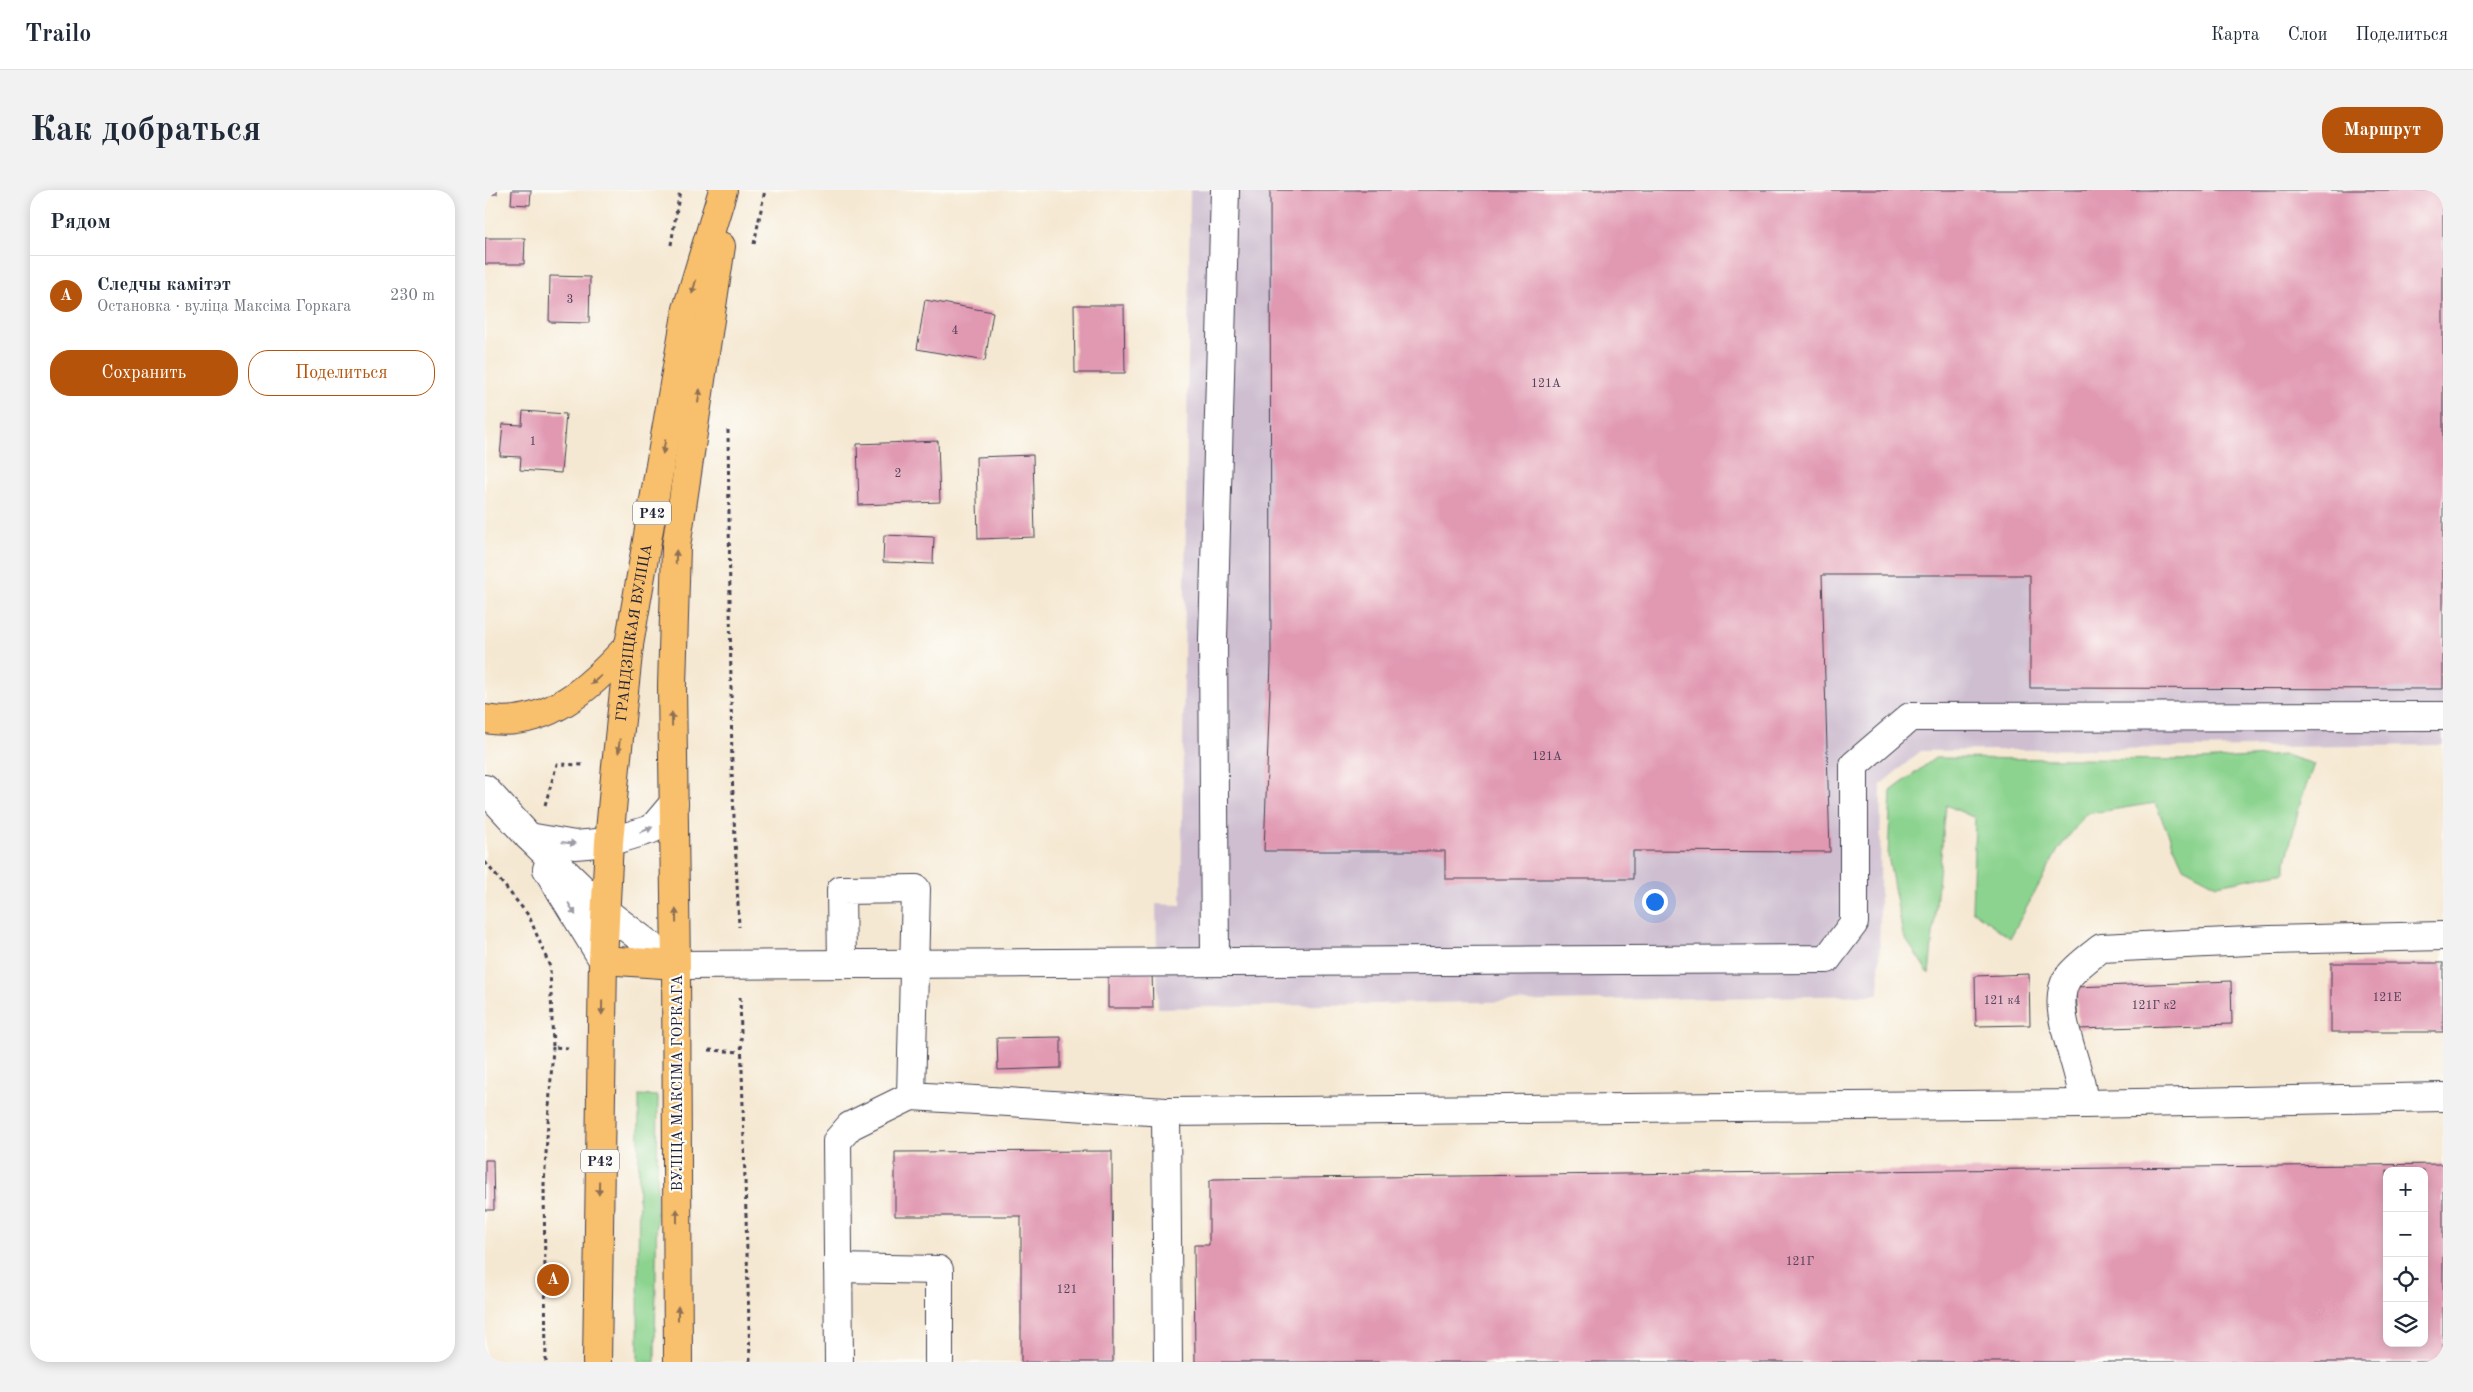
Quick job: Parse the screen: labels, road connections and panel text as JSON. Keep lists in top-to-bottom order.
{
  "streets": {
    "main road": ["Р42", "ГРАНДЗІЦКАЯ ВУЛІЦА", "ВУЛІЦА МАКСІМА ГОРКАГА"]
  },
  "crossings": [
    ["Р42", "ГРАНДЗІЦКАЯ ВУЛІЦА"],
    ["ГРАНДЗІЦКАЯ ВУЛІЦА", "ВУЛІЦА МАКСІМА ГОРКАГА"]
  ],
  "house_numbers": [
    "3",
    "4",
    "121А",
    "1",
    "2",
    "121А",
    "121Е",
    "121 к4",
    "121Г к2",
    "121Г",
    "121"
  ],
  "page": {
    "header": "Trailo",
    "nav": ["Карта", "Слои", "Поделиться"],
    "buttons": [
      "Маршрут",
      ["Сохранить", "Поделиться"]
    ],
    "title": "Как добраться",
    "heading": "Рядом",
    "list": [
      {
        "mark": "A",
        "name": "Следчы камітэт",
        "note": "Остановка · вуліца Максіма Горкага",
        "value": "230 m"
      }
    ],
    "map_buttons": ["+", "−"],
    "pins": "A"
  }
}
